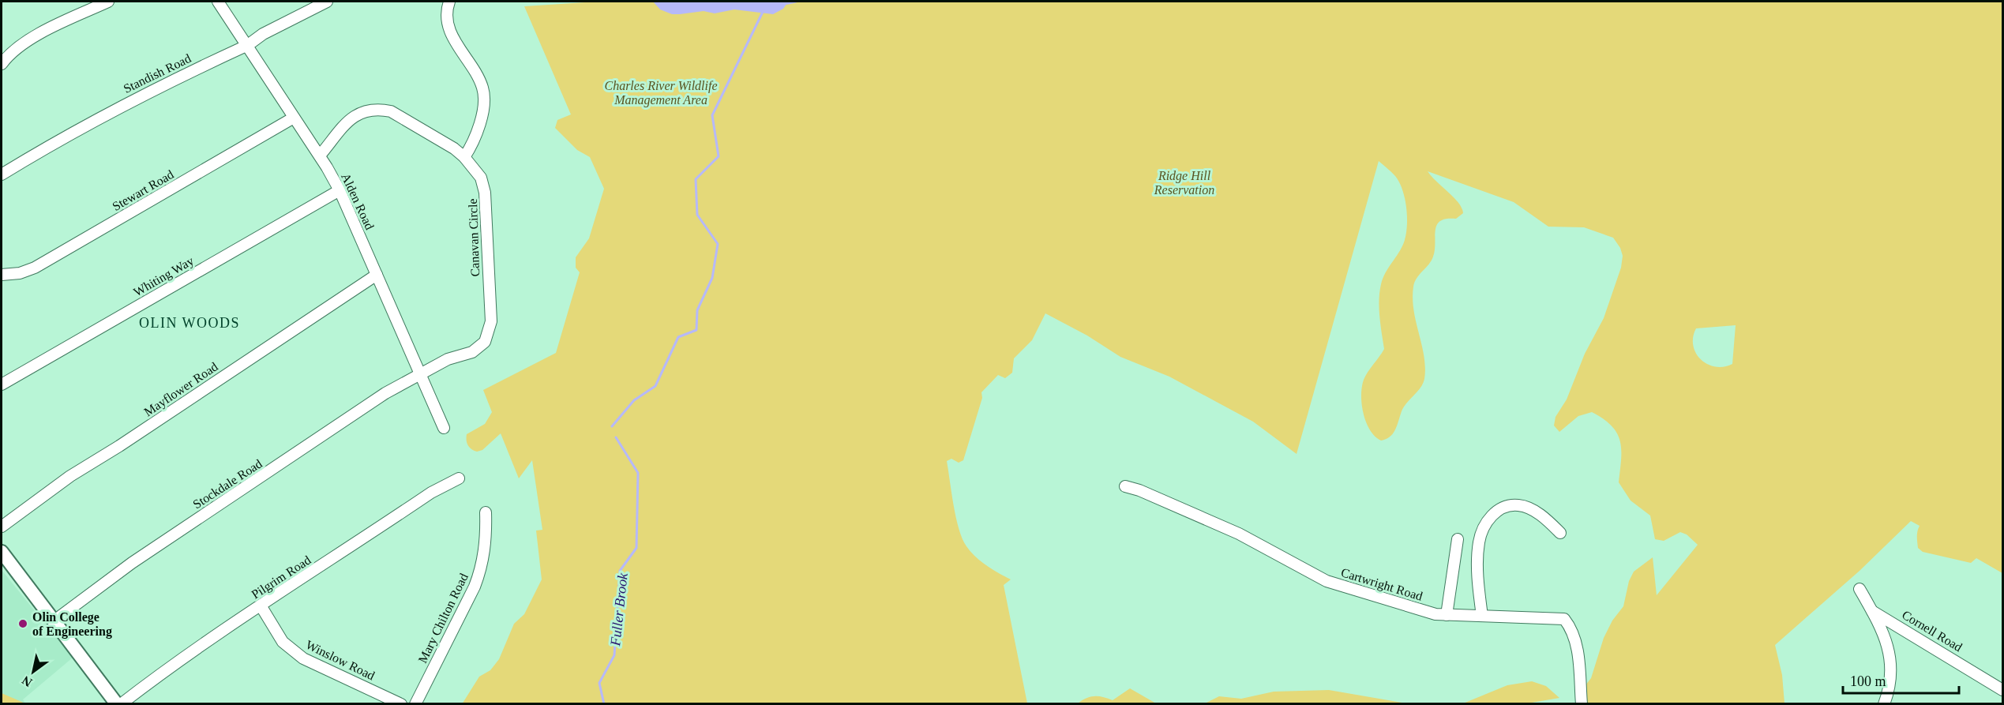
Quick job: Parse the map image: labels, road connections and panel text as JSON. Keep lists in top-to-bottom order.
{
  "streets": {
    "street": [
      "Standish Road",
      "Stewart Road",
      "Alden Road",
      "Canavan Circle",
      "Whiting Way",
      "Mayflower Road",
      "Stockdale Road",
      "Pilgrim Road",
      "Cartwright Road",
      "Mary Chilton Road",
      "Cornell Road",
      "Winslow Road"
    ]
  },
  "crossings": [
    ["Standish Road", "Alden Road"],
    ["Stewart Road", "Alden Road"],
    ["Alden Road", "Canavan Circle"],
    ["Alden Road", "Whiting Way"],
    ["Alden Road", "Mayflower Road"],
    ["Alden Road", "Stockdale Road"],
    ["Canavan Circle", "Stockdale Road"],
    ["Pilgrim Road", "Winslow Road"]
  ],
  "districts": ["OLIN WOODS"],
  "water": ["Fuller Brook"],
  "parks": ["Charles River Wildlife Management Area", "Ridge Hill Reservation"],
  "places": ["Olin College of Engineering"],
  "scale_bar": "100 m",
  "north": "bottom left"
}
